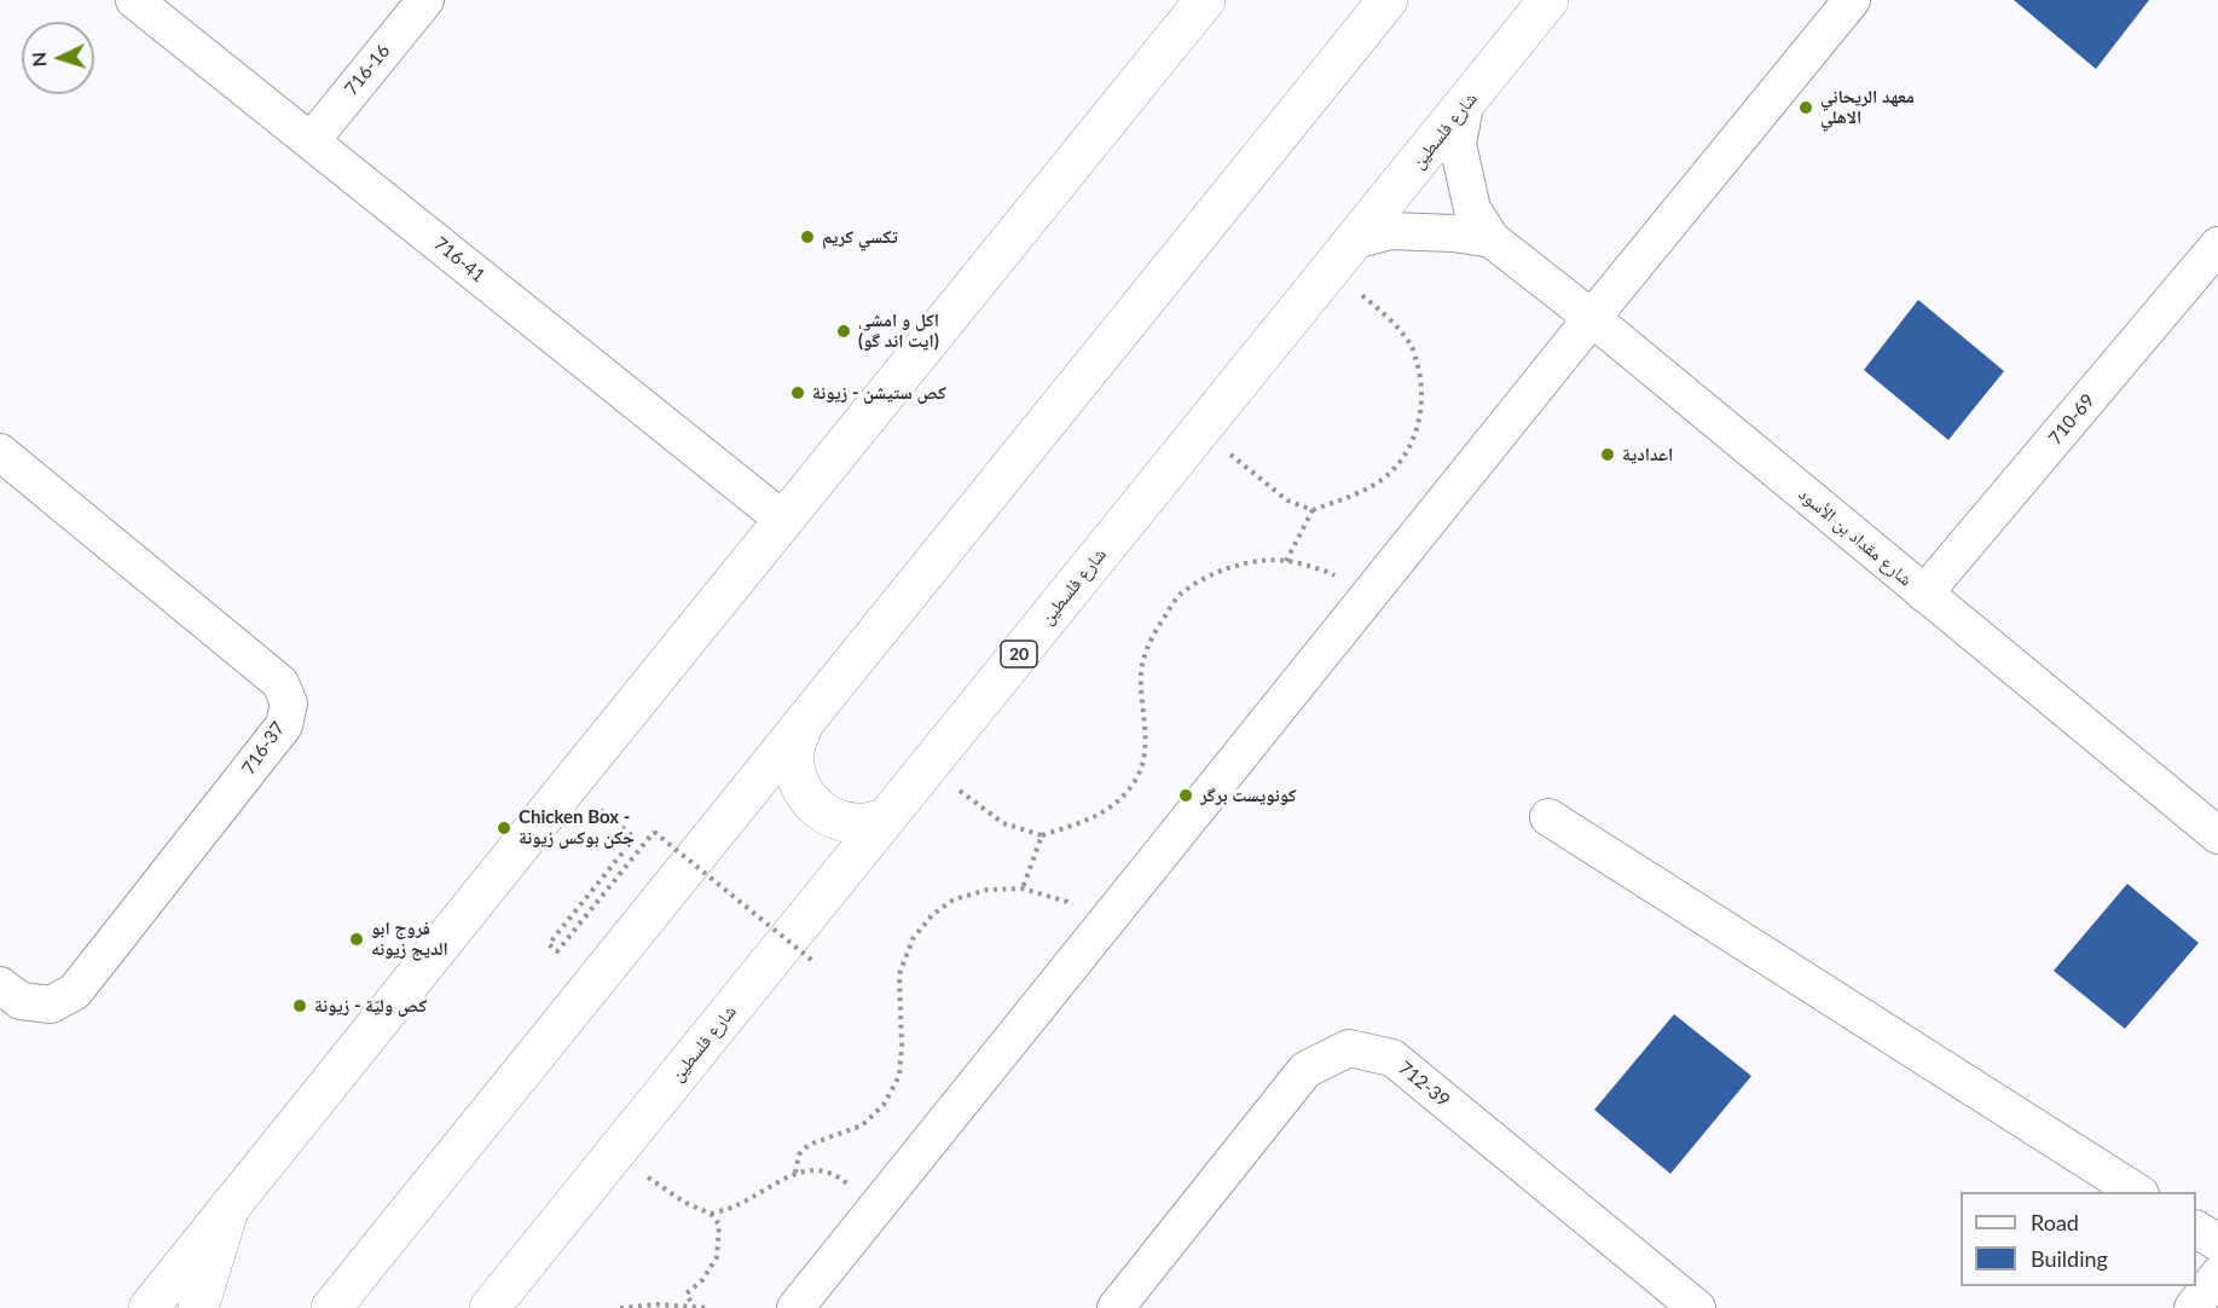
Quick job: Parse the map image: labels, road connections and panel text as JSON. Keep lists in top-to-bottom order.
{
  "streets": {
    "main road": ["شارع فلسطين", "20"],
    "street": [
      "716-16",
      "716-41",
      "710-69",
      "شارع مقداد بن الأسود",
      "716-37",
      "712-39"
    ]
  },
  "crossings": [
    ["716-16", "716-41"],
    ["710-69", "شارع مقداد بن الأسود"]
  ],
  "places": [
    "معهد الريحاني الاهلي",
    "تكسي كريم",
    "اكل و امشي (ايت اند گو)",
    "كص ستيشن - زيونة",
    "اعدادية",
    "كونويست برگر",
    "Chicken Box - جكن بوكس زيونة",
    "فروج ابو الديج زيونه",
    "كص وليّة - زيونة"
  ],
  "legend": ["Road", "Building"],
  "north": "left"
}
